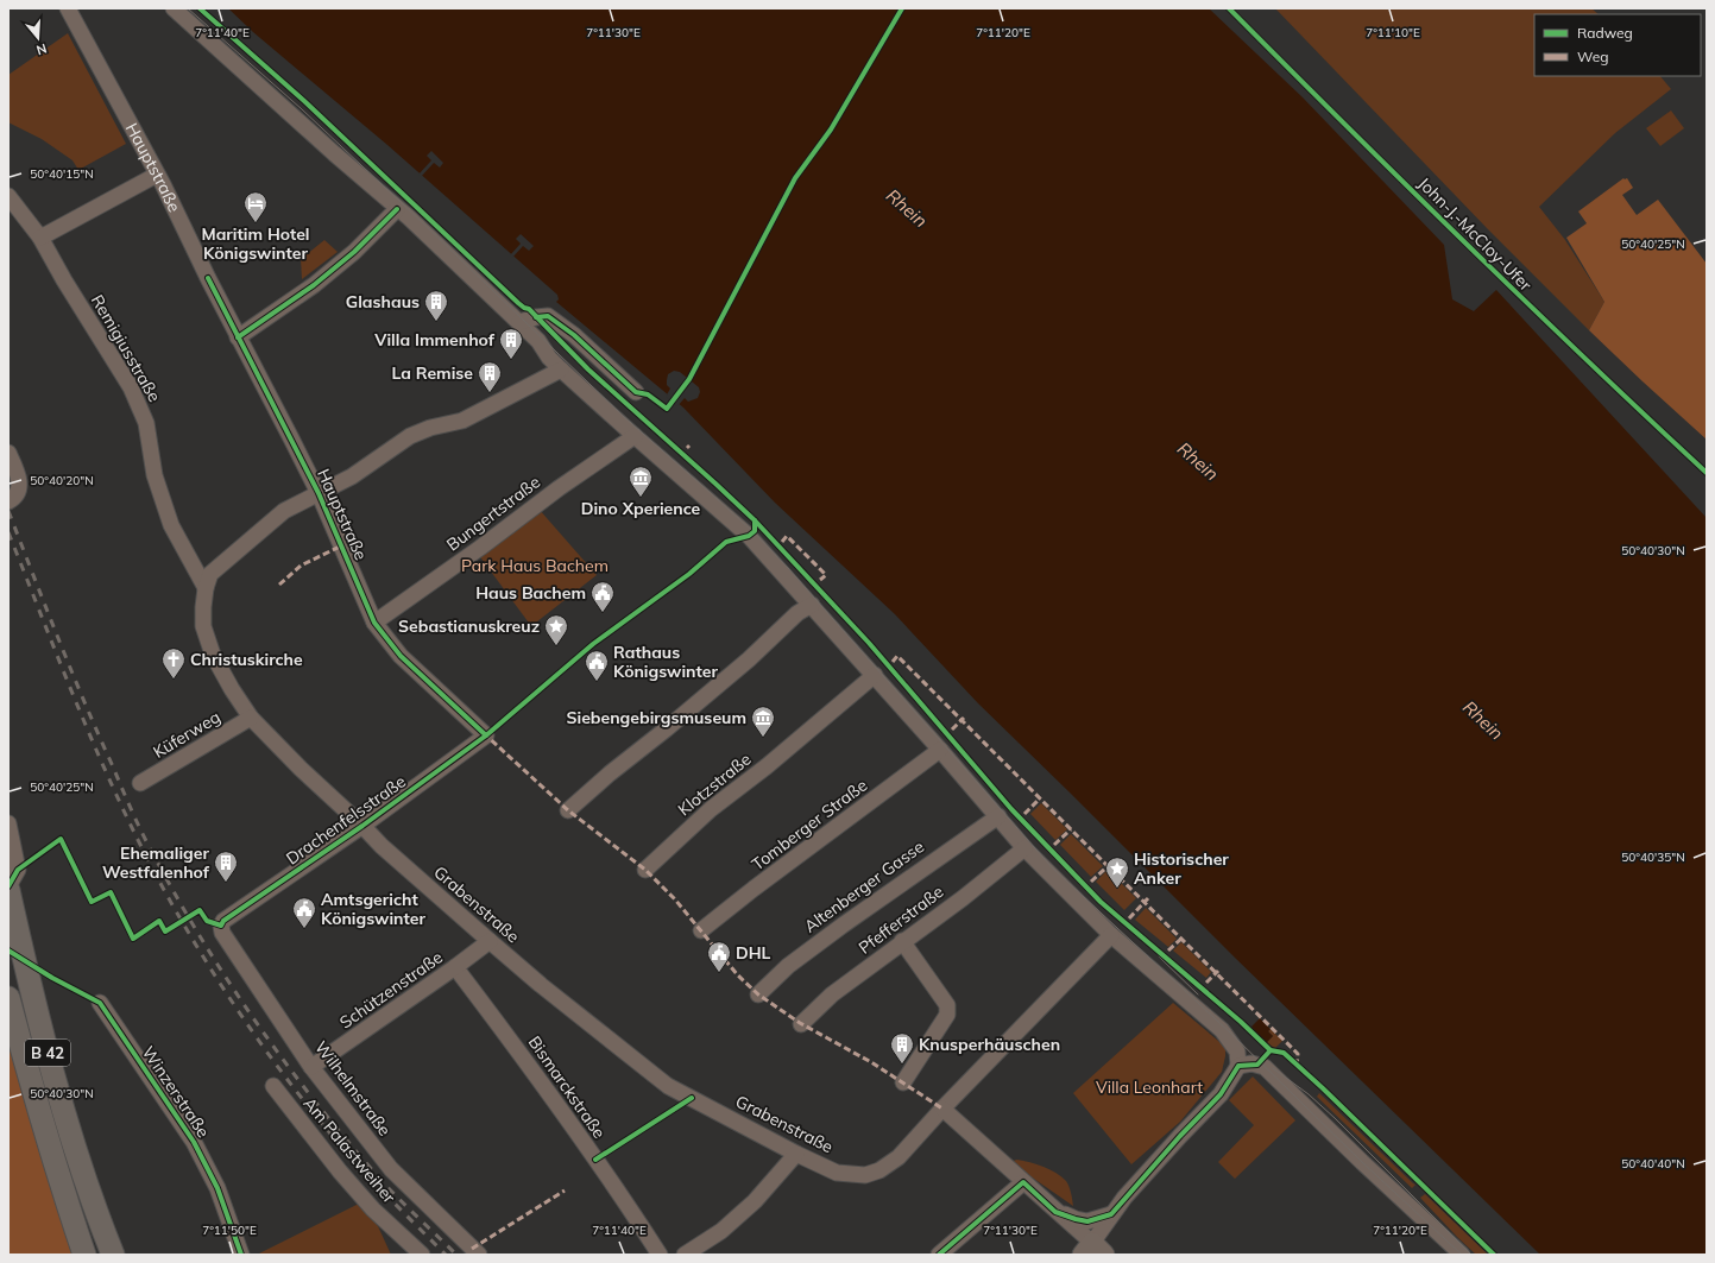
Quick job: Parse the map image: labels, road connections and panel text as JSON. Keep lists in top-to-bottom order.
{
  "streets": {
    "highway": ["B 42"],
    "street": [
      "Hauptstraße",
      "Remigiusstraße",
      "Bungertstraße",
      "Küferweg",
      "Klotzstraße",
      "Drachenfelsstraße",
      "Tomberger Straße",
      "Altenberger Gasse",
      "Grabenstraße",
      "Pfefferstraße",
      "Schützenstraße",
      "Bismarckstraße",
      "Wilhelmstraße",
      "Winzerstraße",
      "Am Palastweiher"
    ],
    "cycle path": ["John-J.-McCloy-Ufer"]
  },
  "crossings": [
    ["Hauptstraße", "Bungertstraße"],
    ["Hauptstraße", "Drachenfelsstraße"],
    ["Hauptstraße", "Grabenstraße"],
    ["Remigiusstraße", "Grabenstraße"],
    ["Küferweg", "Grabenstraße"],
    ["Drachenfelsstraße", "Grabenstraße"],
    ["Drachenfelsstraße", "Wilhelmstraße"],
    ["Grabenstraße", "Schützenstraße"],
    ["Schützenstraße", "Bismarckstraße"],
    ["Schützenstraße", "Wilhelmstraße"]
  ],
  "water": ["Rhein"],
  "parks": ["Park Haus Bachem", "Villa Leonhart"],
  "places": {
    "hotel": ["Maritim Hotel Königswinter"],
    "building": [
      "Glashaus",
      "Villa Immenhof",
      "La Remise",
      "Ehemaliger Westfalenhof",
      "Knusperhäuschen"
    ],
    "museum": ["Dino Xperience", "Siebengebirgsmuseum"],
    "public building": [
      "Haus Bachem",
      "Rathaus Königswinter",
      "Amtsgericht Königswinter",
      "DHL"
    ],
    "place": ["Sebastianuskreuz", "Historischer Anker"],
    "church": ["Christuskirche"]
  },
  "legend": ["Radweg", "Weg"],
  "north": "bottom",
  "coordinates": [
    "7°11'40\"E",
    "7°11'30\"E",
    "7°11'20\"E",
    "7°11'10\"E",
    "50°40'15\"N",
    "50°40'25\"N",
    "50°40'20\"N",
    "50°40'30\"N",
    "50°40'35\"N",
    "50°40'40\"N",
    "7°11'50\"E"
  ]
}
